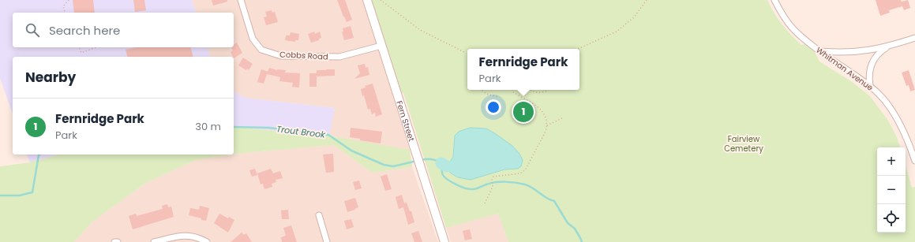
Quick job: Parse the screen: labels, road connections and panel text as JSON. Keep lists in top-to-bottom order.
{
  "streets": {
    "street": ["Cobbs Road", "Whitman Avenue", "Fern Street"]
  },
  "crossings": [
    ["Cobbs Road", "Fern Street"]
  ],
  "water": ["Trout Brook"],
  "parks": ["Fairview Cemetery"],
  "page": {
    "search": "Search here",
    "popup": ["Fernridge Park", "Park"],
    "heading": "Nearby",
    "list": [
      {
        "mark": "1",
        "name": "Fernridge Park",
        "note": "Park",
        "value": "30 m"
      }
    ],
    "pins": "1",
    "map_buttons": ["+", "−"]
  }
}
